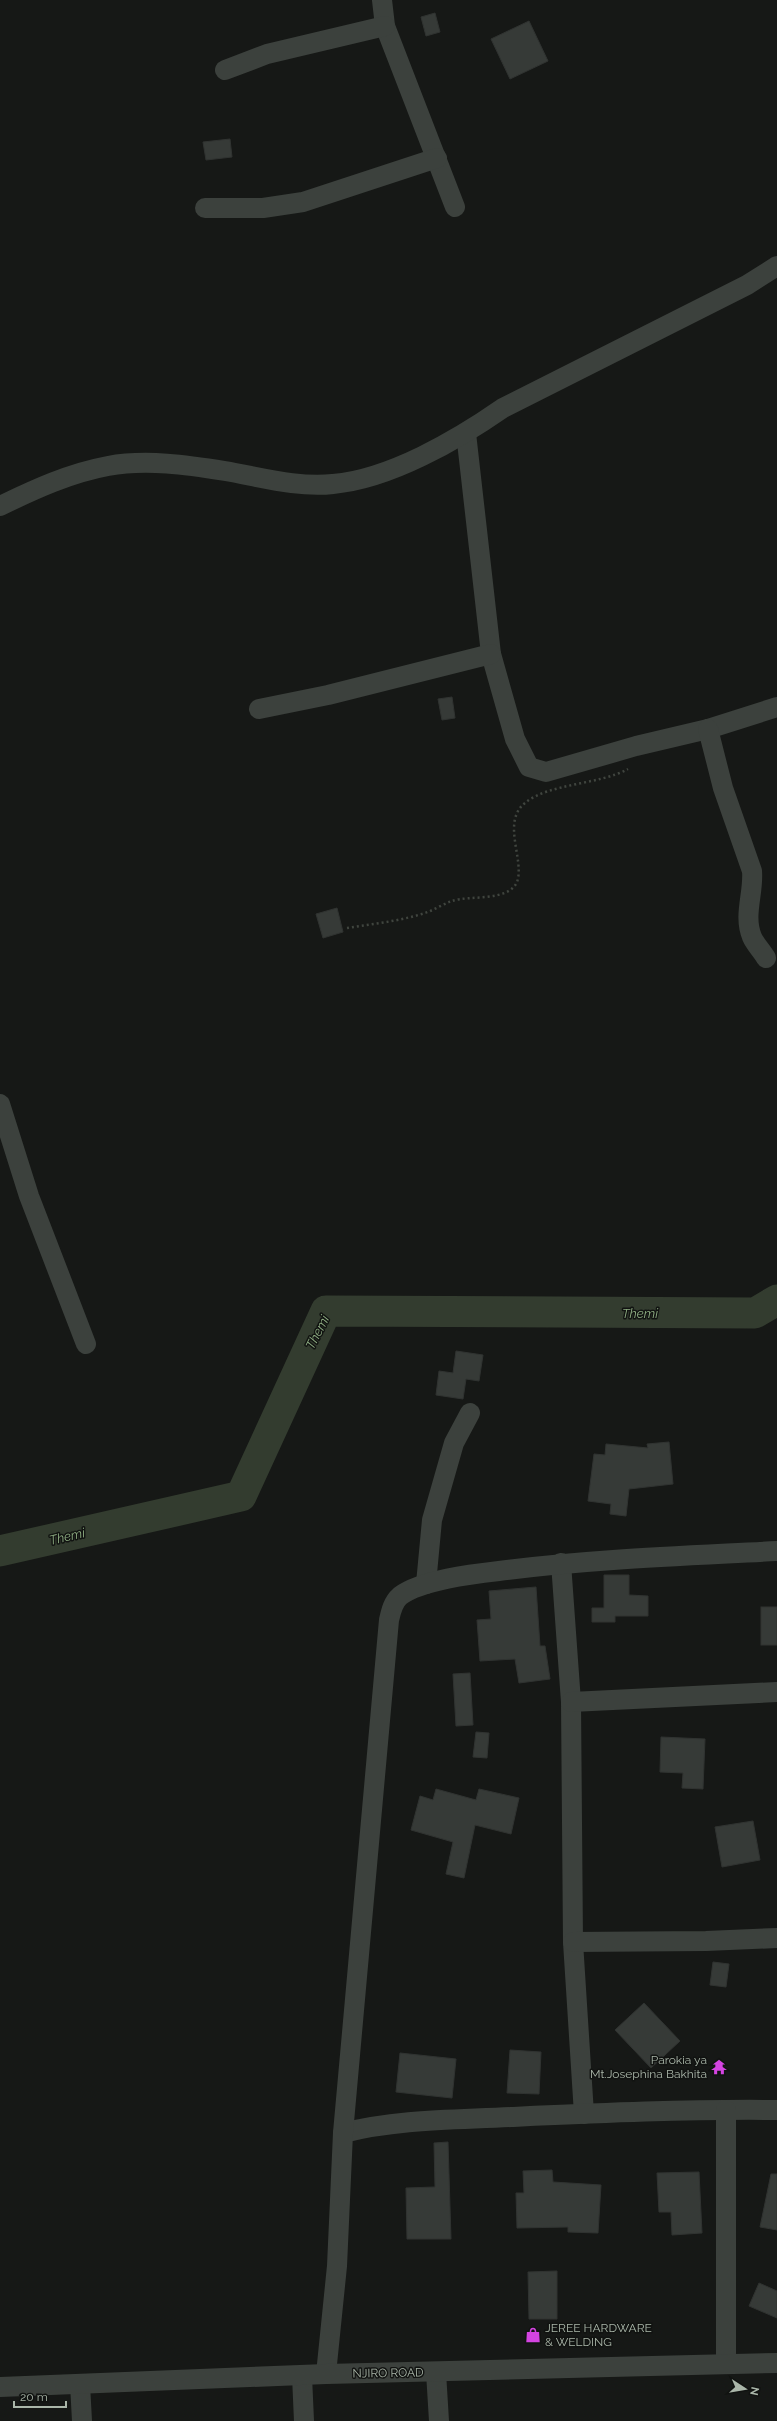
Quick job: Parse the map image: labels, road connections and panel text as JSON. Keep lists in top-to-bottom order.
{
  "streets": {
    "street": ["NJIRO ROAD"]
  },
  "water": ["Themi"],
  "places": {
    "temple": ["Parokia ya Mt.Josephina Bakhita"],
    "shop": ["JEREE HARDWARE & WELDING"]
  },
  "scale_bar": "20 m",
  "north": "right"
}
